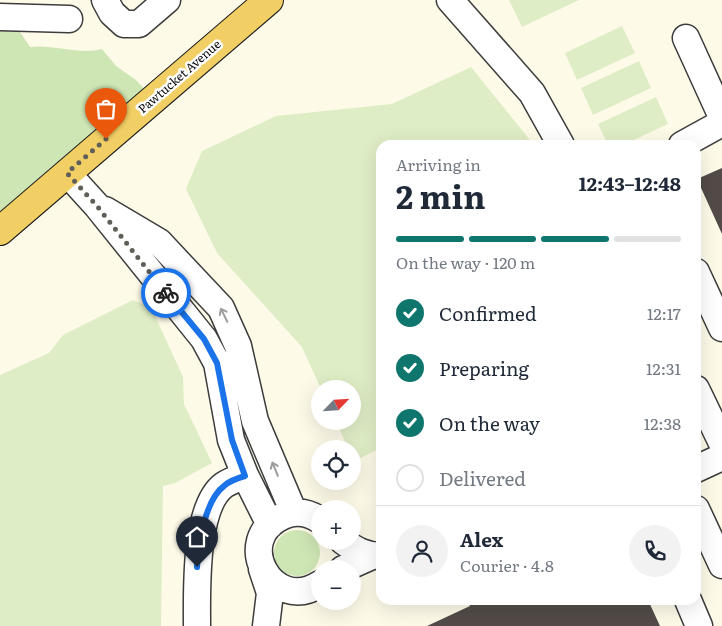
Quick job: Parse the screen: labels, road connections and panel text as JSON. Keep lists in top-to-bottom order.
{
  "streets": {
    "main road": ["Pawtucket Avenue"]
  },
  "north": "top right",
  "page": {
    "heading": ["2 min", "Arriving in", "12:43–12:48"],
    "panel": ["Alex", "Courier · 4.8"],
    "bar": "On the way · 120 m",
    "list": [
      ["Confirmed", "12:17"],
      ["Preparing", "12:31"],
      ["On the way", "12:38"],
      "Delivered"
    ],
    "map_buttons": ["+", "−"]
  }
}
